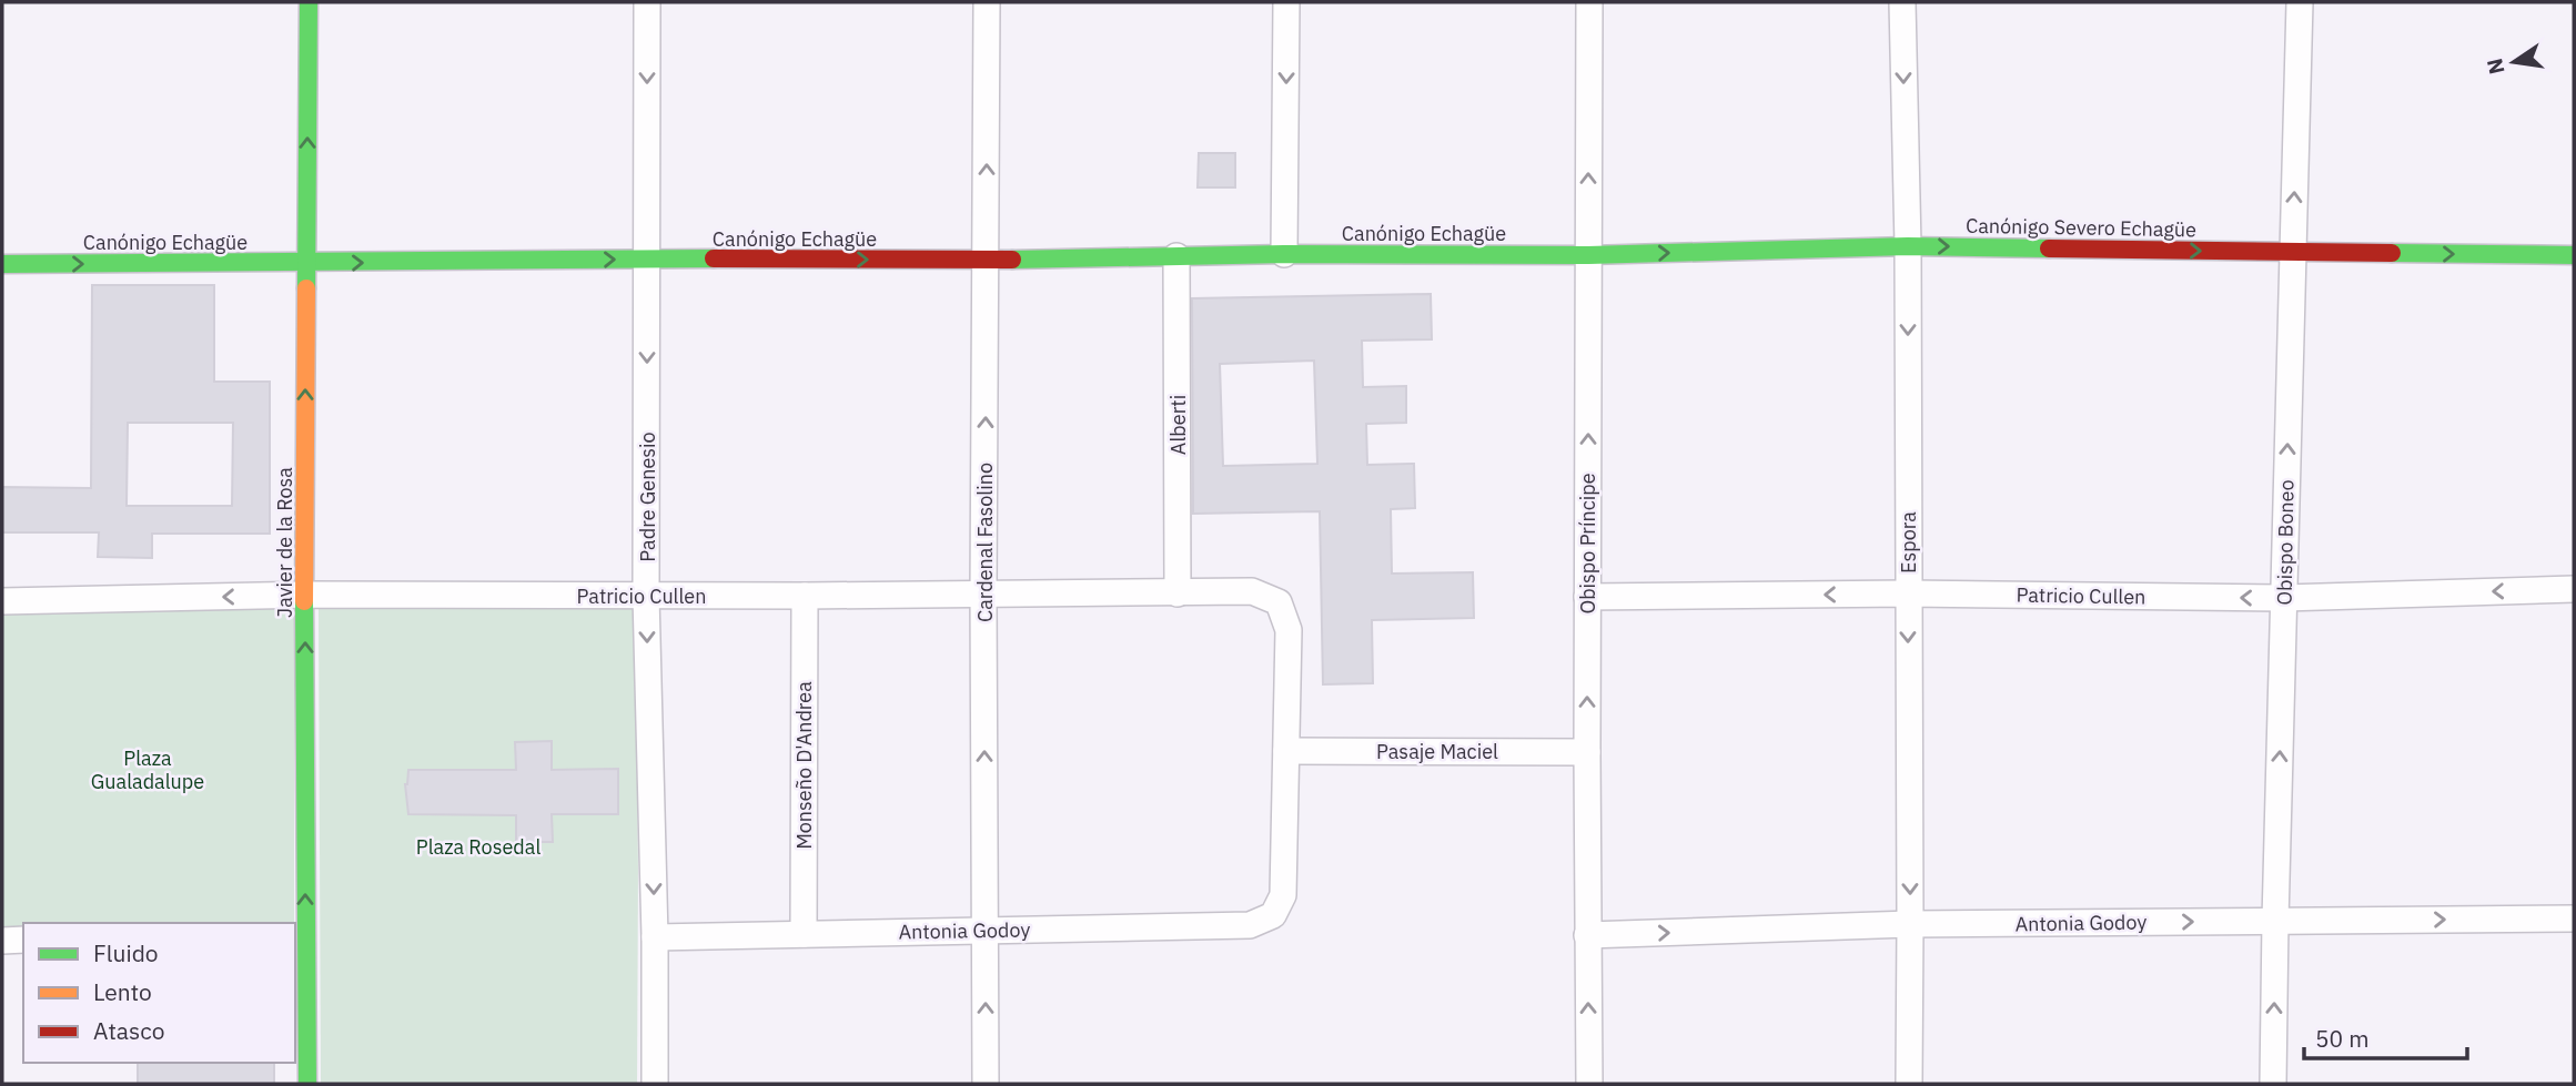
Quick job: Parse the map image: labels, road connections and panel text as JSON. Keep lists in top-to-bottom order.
{
  "streets": {
    "street": [
      "Canónigo Severo Echagüe",
      "Canónigo Echagüe",
      "Alberti",
      "Padre Genesio",
      "Javier de la Rosa",
      "Cardenal Fasolino",
      "Espora",
      "Obispo Boneo",
      "Obispo Príncipe",
      "Patricio Cullen",
      "Pasaje Maciel",
      "Monseño D'Andrea",
      "Antonia Godoy"
    ]
  },
  "crossings": [
    ["Canónigo Severo Echagüe", "Canónigo Echagüe"],
    ["Canónigo Severo Echagüe", "Espora"],
    ["Canónigo Severo Echagüe", "Obispo Boneo"],
    ["Canónigo Severo Echagüe", "Obispo Príncipe"],
    ["Canónigo Echagüe", "Alberti"],
    ["Canónigo Echagüe", "Padre Genesio"],
    ["Canónigo Echagüe", "Javier de la Rosa"],
    ["Canónigo Echagüe", "Cardenal Fasolino"],
    ["Canónigo Echagüe", "Obispo Príncipe"],
    ["Alberti", "Patricio Cullen"],
    ["Padre Genesio", "Patricio Cullen"],
    ["Padre Genesio", "Antonia Godoy"],
    ["Javier de la Rosa", "Patricio Cullen"],
    ["Cardenal Fasolino", "Patricio Cullen"],
    ["Cardenal Fasolino", "Antonia Godoy"],
    ["Espora", "Patricio Cullen"],
    ["Espora", "Antonia Godoy"],
    ["Obispo Boneo", "Patricio Cullen"],
    ["Obispo Boneo", "Antonia Godoy"],
    ["Obispo Príncipe", "Patricio Cullen"],
    ["Obispo Príncipe", "Pasaje Maciel"],
    ["Obispo Príncipe", "Antonia Godoy"],
    ["Patricio Cullen", "Pasaje Maciel"],
    ["Patricio Cullen", "Monseño D'Andrea"],
    ["Patricio Cullen", "Antonia Godoy"],
    ["Pasaje Maciel", "Antonia Godoy"],
    ["Monseño D'Andrea", "Antonia Godoy"]
  ],
  "one_way": [
    "Canónigo Severo Echagüe",
    "Canónigo Echagüe",
    "Padre Genesio",
    "Javier de la Rosa",
    "Cardenal Fasolino",
    "Espora",
    "Obispo Boneo",
    "Obispo Príncipe",
    "Patricio Cullen",
    "Antonia Godoy"
  ],
  "parks": ["Plaza Gualadalupe", "Plaza Rosedal"],
  "legend": ["Fluido", "Lento", "Atasco"],
  "scale_bar": "50 m",
  "north": "left"
}
